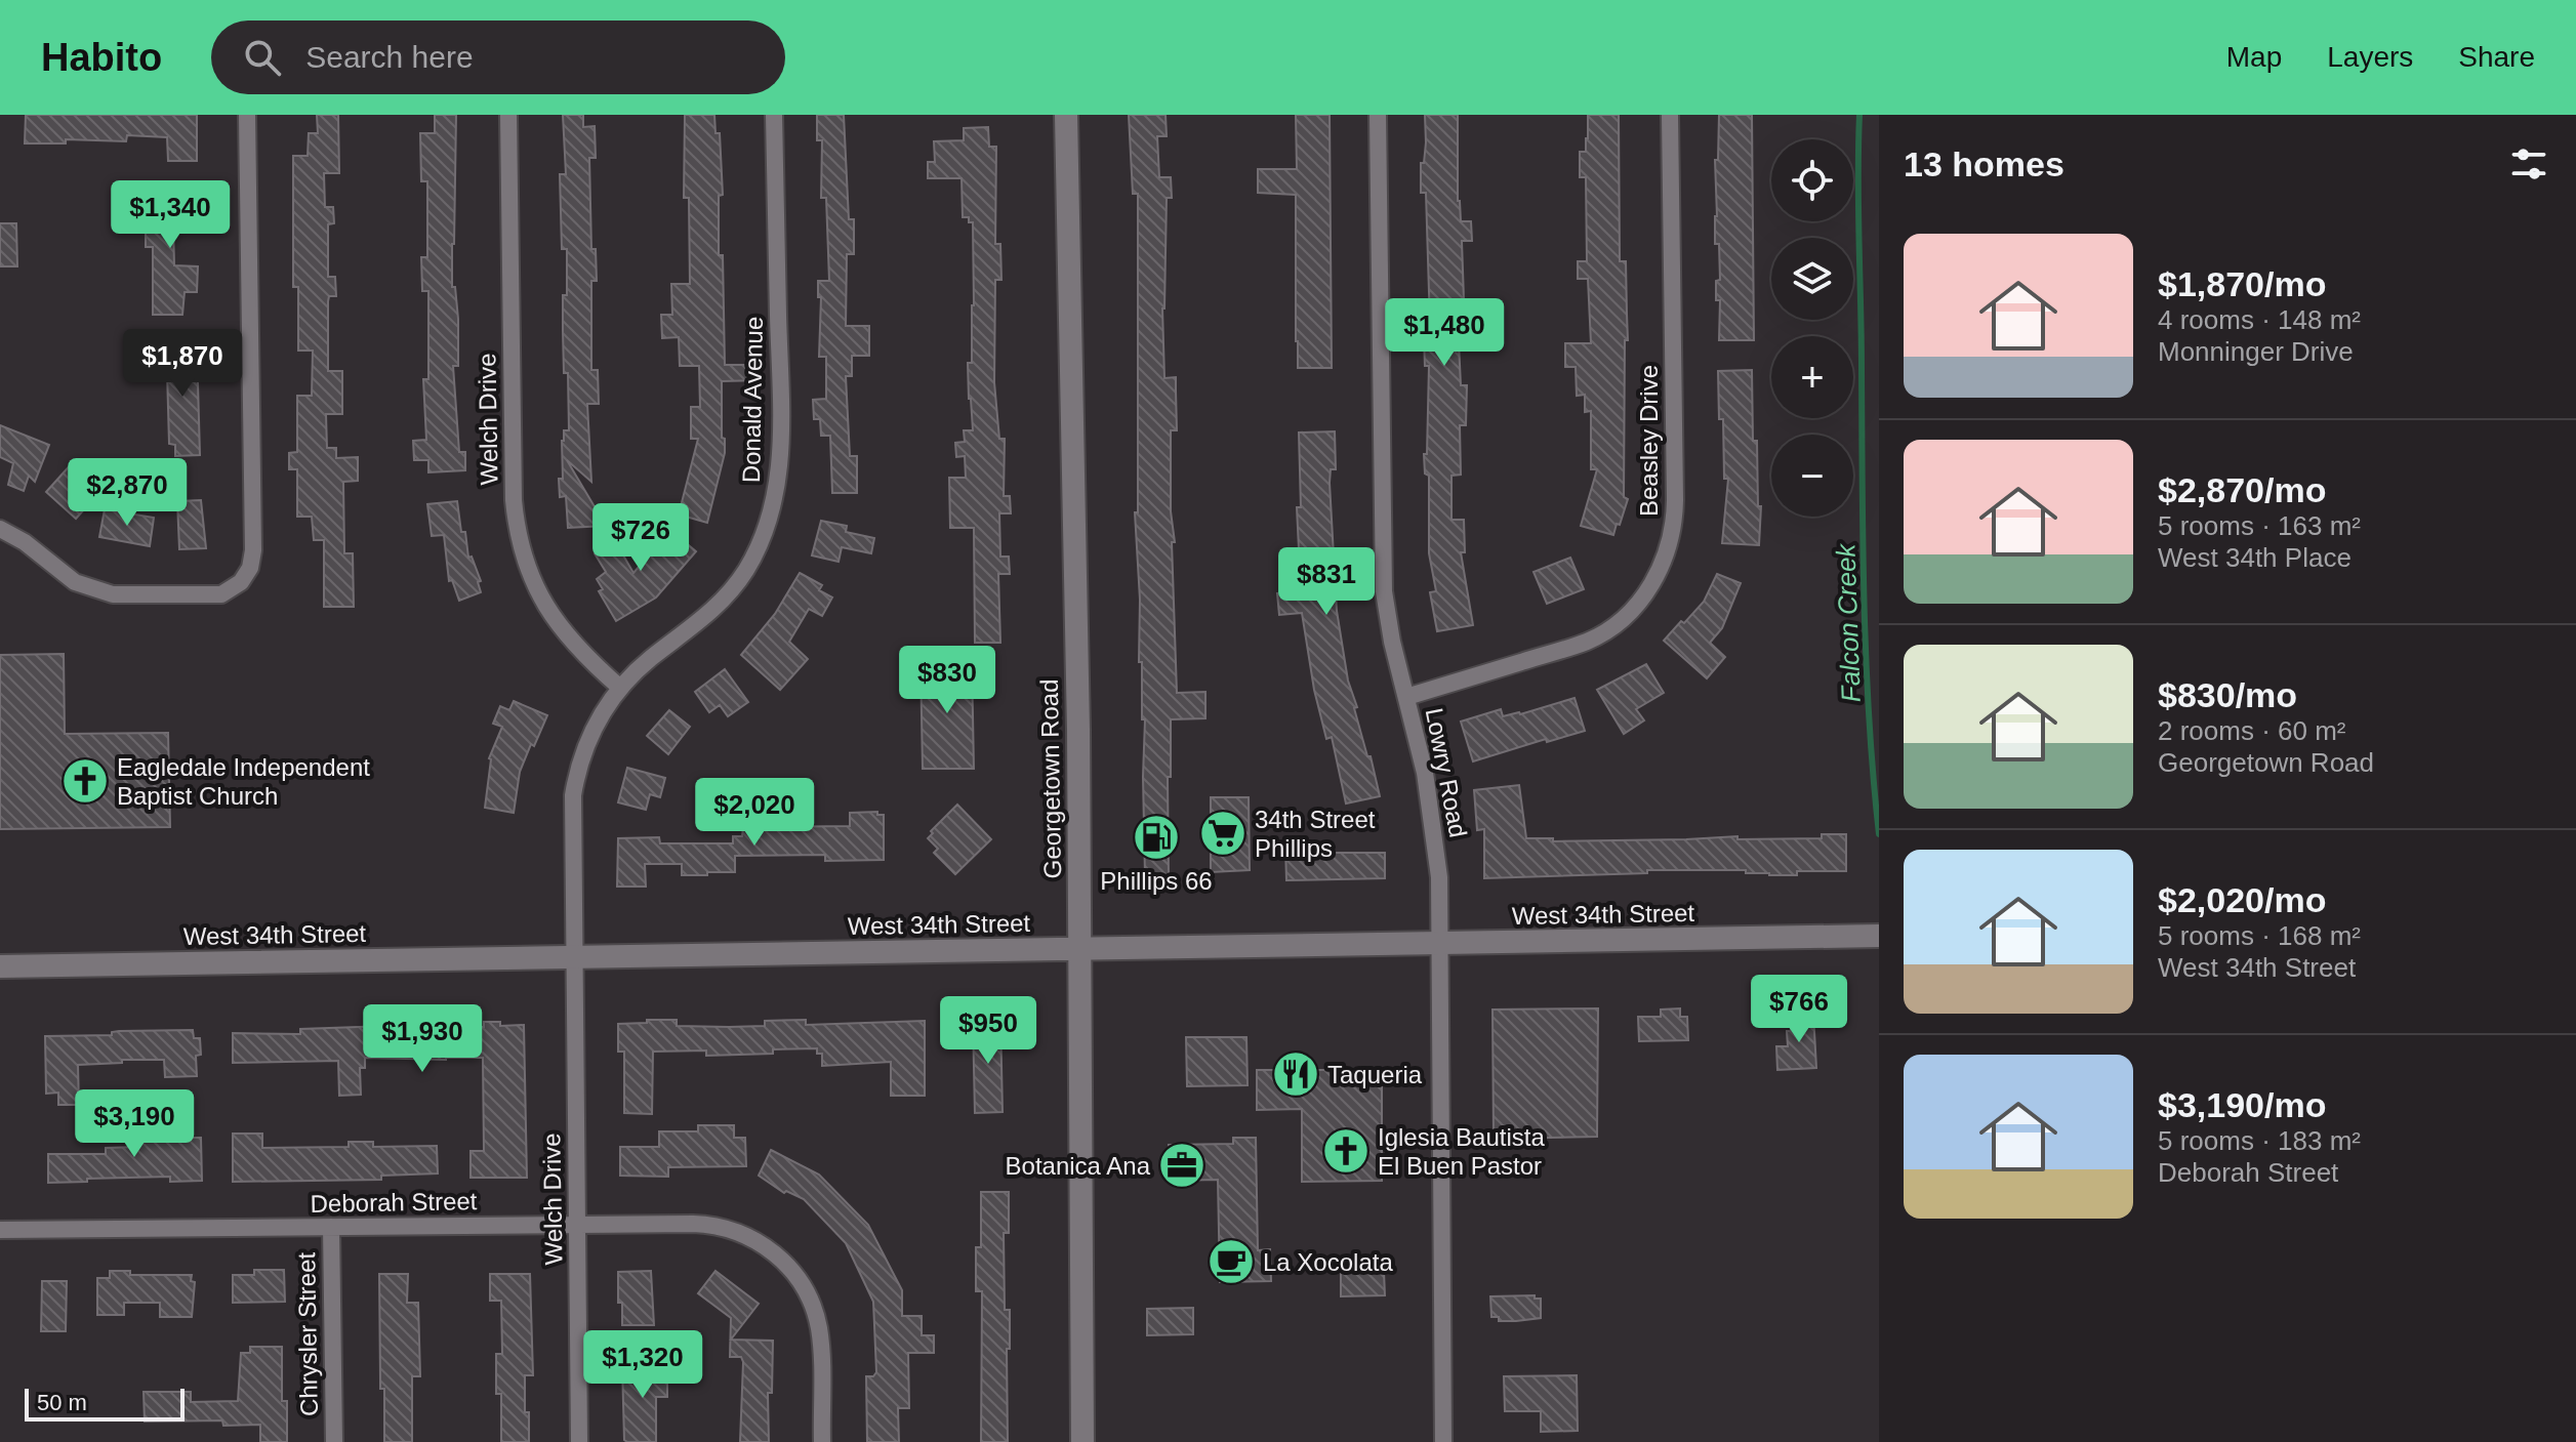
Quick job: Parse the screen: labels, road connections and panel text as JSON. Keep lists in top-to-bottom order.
{
  "streets": {
    "street": [
      "Donald Avenue",
      "Welch Drive",
      "Beasley Drive",
      "Lowry Road",
      "Georgetown Road",
      "West 34th Street",
      "Deborah Street",
      "Chrysler Street"
    ]
  },
  "crossings": [
    ["Donald Avenue", "Welch Drive"],
    ["Donald Avenue", "West 34th Street"],
    ["Welch Drive", "West 34th Street"],
    ["Welch Drive", "Deborah Street"],
    ["Beasley Drive", "Lowry Road"],
    ["Lowry Road", "West 34th Street"],
    ["Georgetown Road", "West 34th Street"],
    ["Deborah Street", "Chrysler Street"]
  ],
  "water": ["Falcon Creek"],
  "places": {
    "church": ["Eagledale Independent Baptist Church", "Iglesia Bautista El Buen Pastor"],
    "supermarket": ["34th Street Phillips"],
    "fuel station": ["Phillips 66"],
    "restaurant": ["Taqueria"],
    "office": ["Botanica Ana"],
    "cafe": ["La Xocolata"]
  },
  "scale_bar": "50 m",
  "page": {
    "header": "Habito",
    "search": "Search here",
    "nav": ["Map", "Layers", "Share"],
    "heading": "13 homes",
    "map_buttons": ["+", "−"],
    "price": [
      "$1,340",
      "$1,480",
      "$1,870",
      "$2,870",
      "$726",
      "$831",
      "$830",
      "$2,020",
      "$766",
      "$950",
      "$1,930",
      "$3,190",
      "$1,320"
    ],
    "list": [
      {
        "name": "$1,870/mo",
        "note": "4 rooms · 148 m² · Monninger Drive"
      },
      {
        "name": "$2,870/mo",
        "note": "5 rooms · 163 m² · West 34th Place"
      },
      {
        "name": "$830/mo",
        "note": "2 rooms · 60 m² · Georgetown Road"
      },
      {
        "name": "$2,020/mo",
        "note": "5 rooms · 168 m² · West 34th Street"
      },
      {
        "name": "$3,190/mo",
        "note": "5 rooms · 183 m² · Deborah Street"
      }
    ],
    "scale": "50 m"
  }
}
